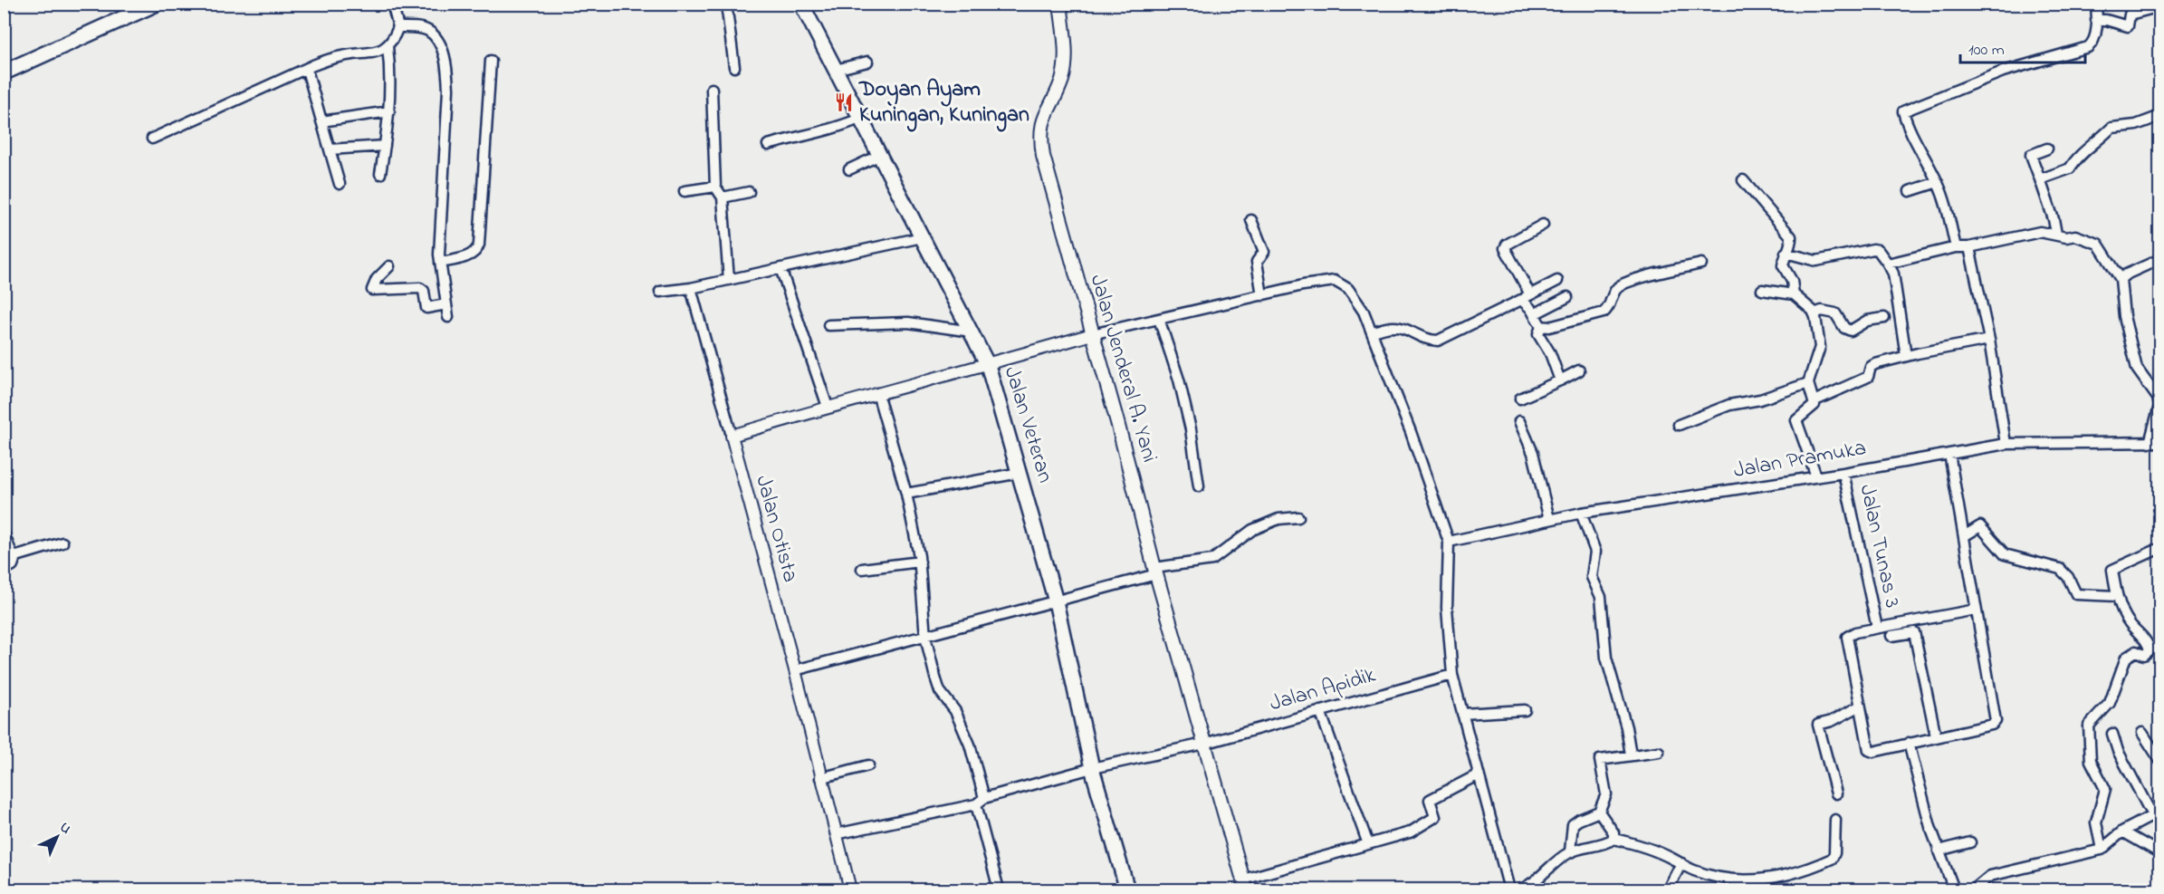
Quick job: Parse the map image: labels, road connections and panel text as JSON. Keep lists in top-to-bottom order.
{
  "streets": {
    "main road": ["Jalan Jenderal A. Yani", "Jalan Veteran"],
    "street": [
      "Jalan Pramuka",
      "Jalan Otista",
      "Jalan Tunas 3",
      "Jalan Apidik"
    ]
  },
  "crossings": [
    ["Jalan Jenderal A. Yani", "Jalan Apidik"],
    ["Jalan Veteran", "Jalan Apidik"],
    ["Jalan Pramuka", "Jalan Tunas 3"],
    ["Jalan Otista", "Jalan Apidik"]
  ],
  "places": {
    "restaurant": ["Doyan Ayam Kuningan, Kuningan"]
  },
  "scale_bar": "100 m",
  "north": "top right"
}
